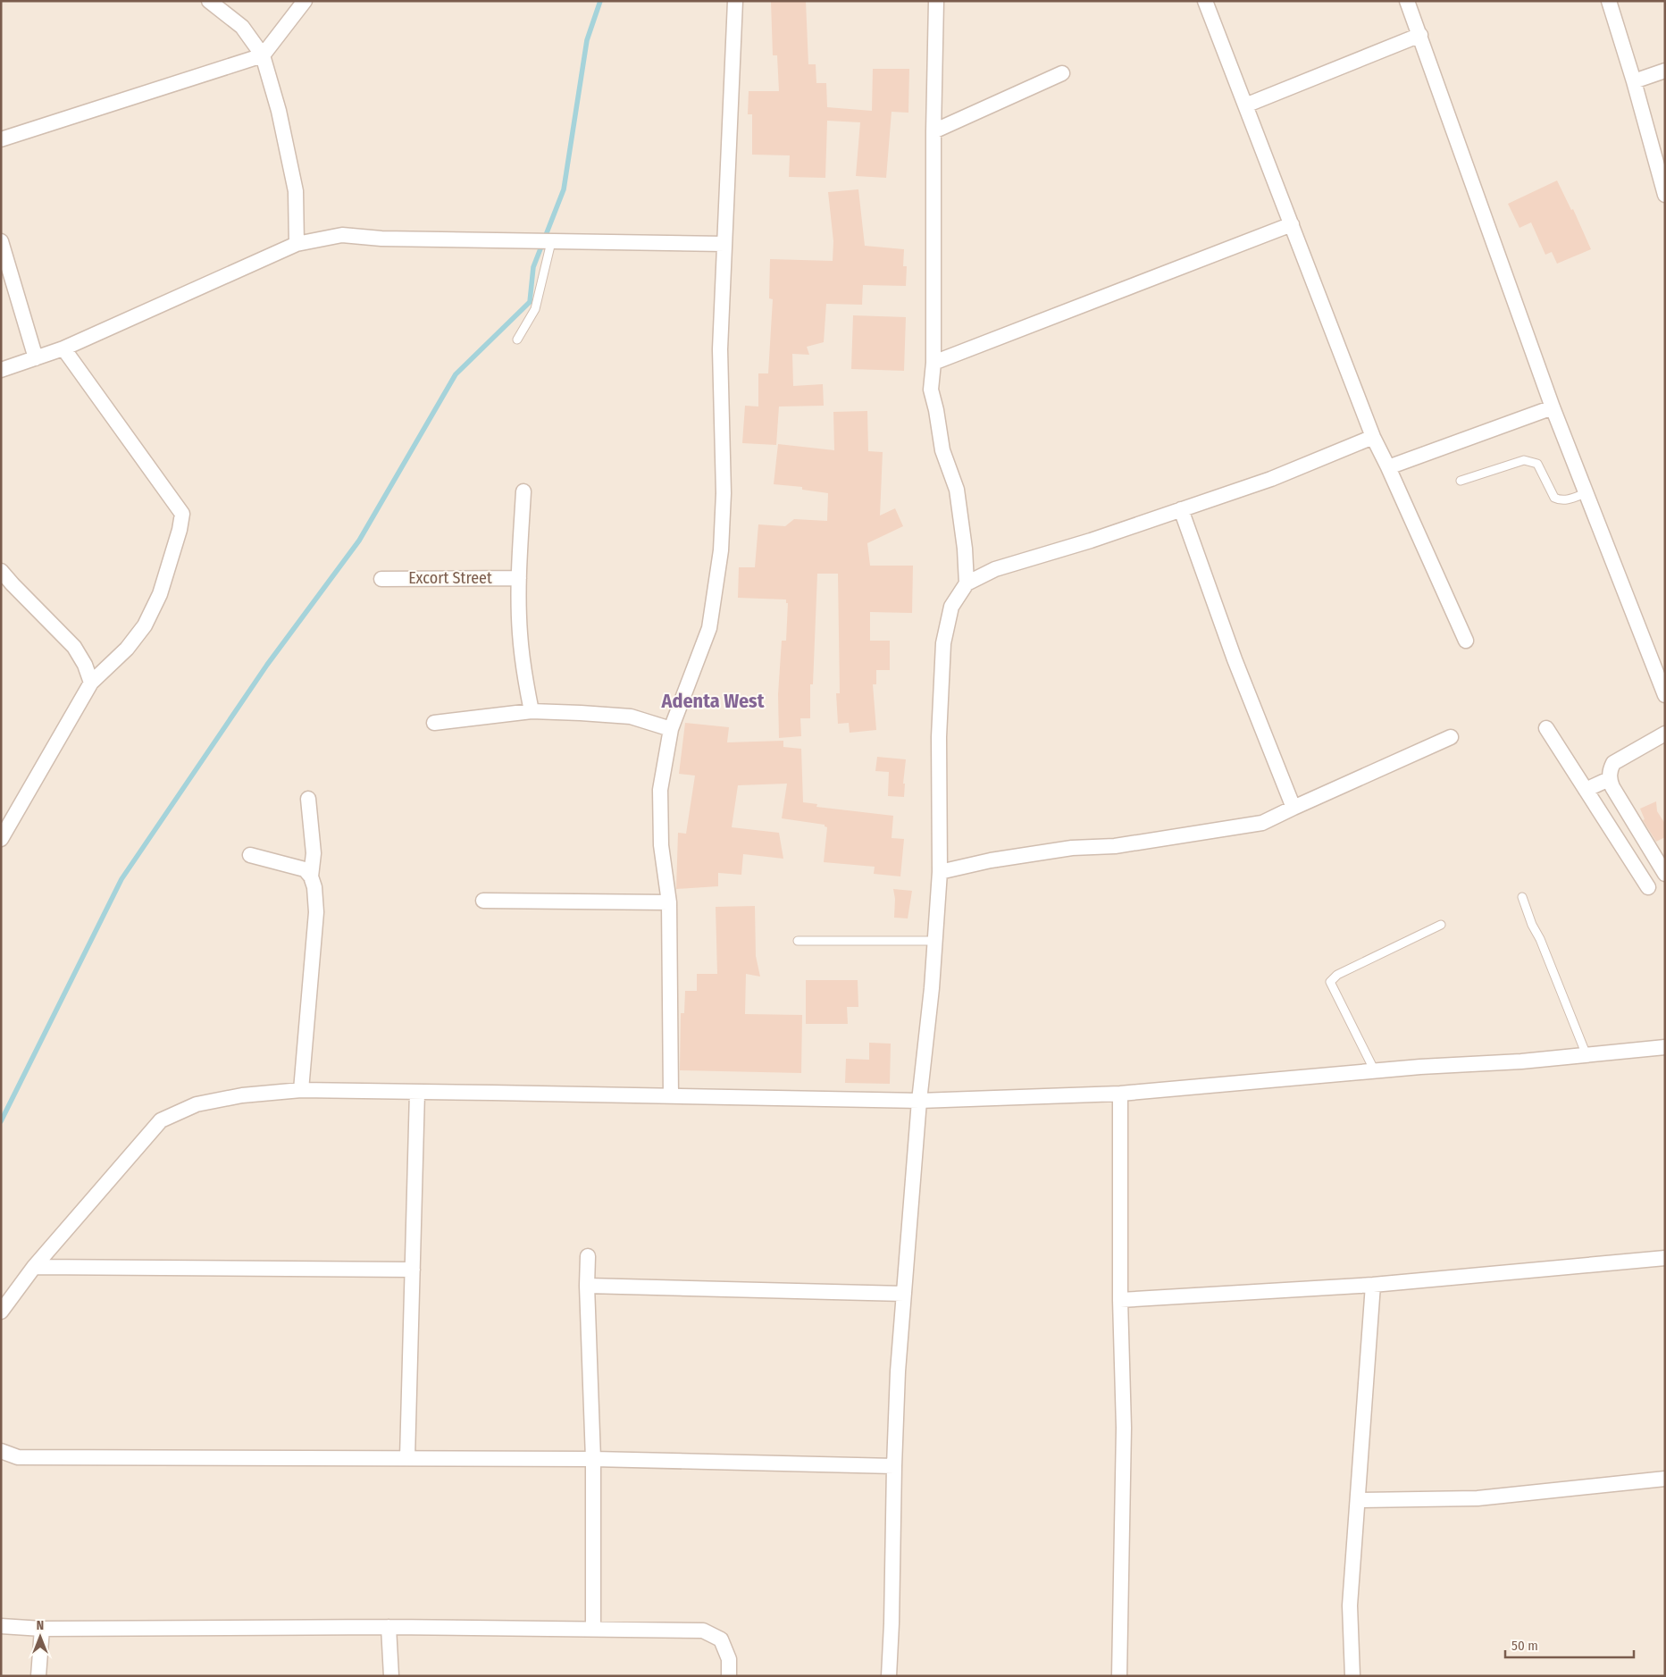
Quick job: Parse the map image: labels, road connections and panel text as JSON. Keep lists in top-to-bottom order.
{
  "streets": {
    "street": ["Excort Street"]
  },
  "districts": ["Adenta West"],
  "scale_bar": "50 m",
  "north": "top"
}
